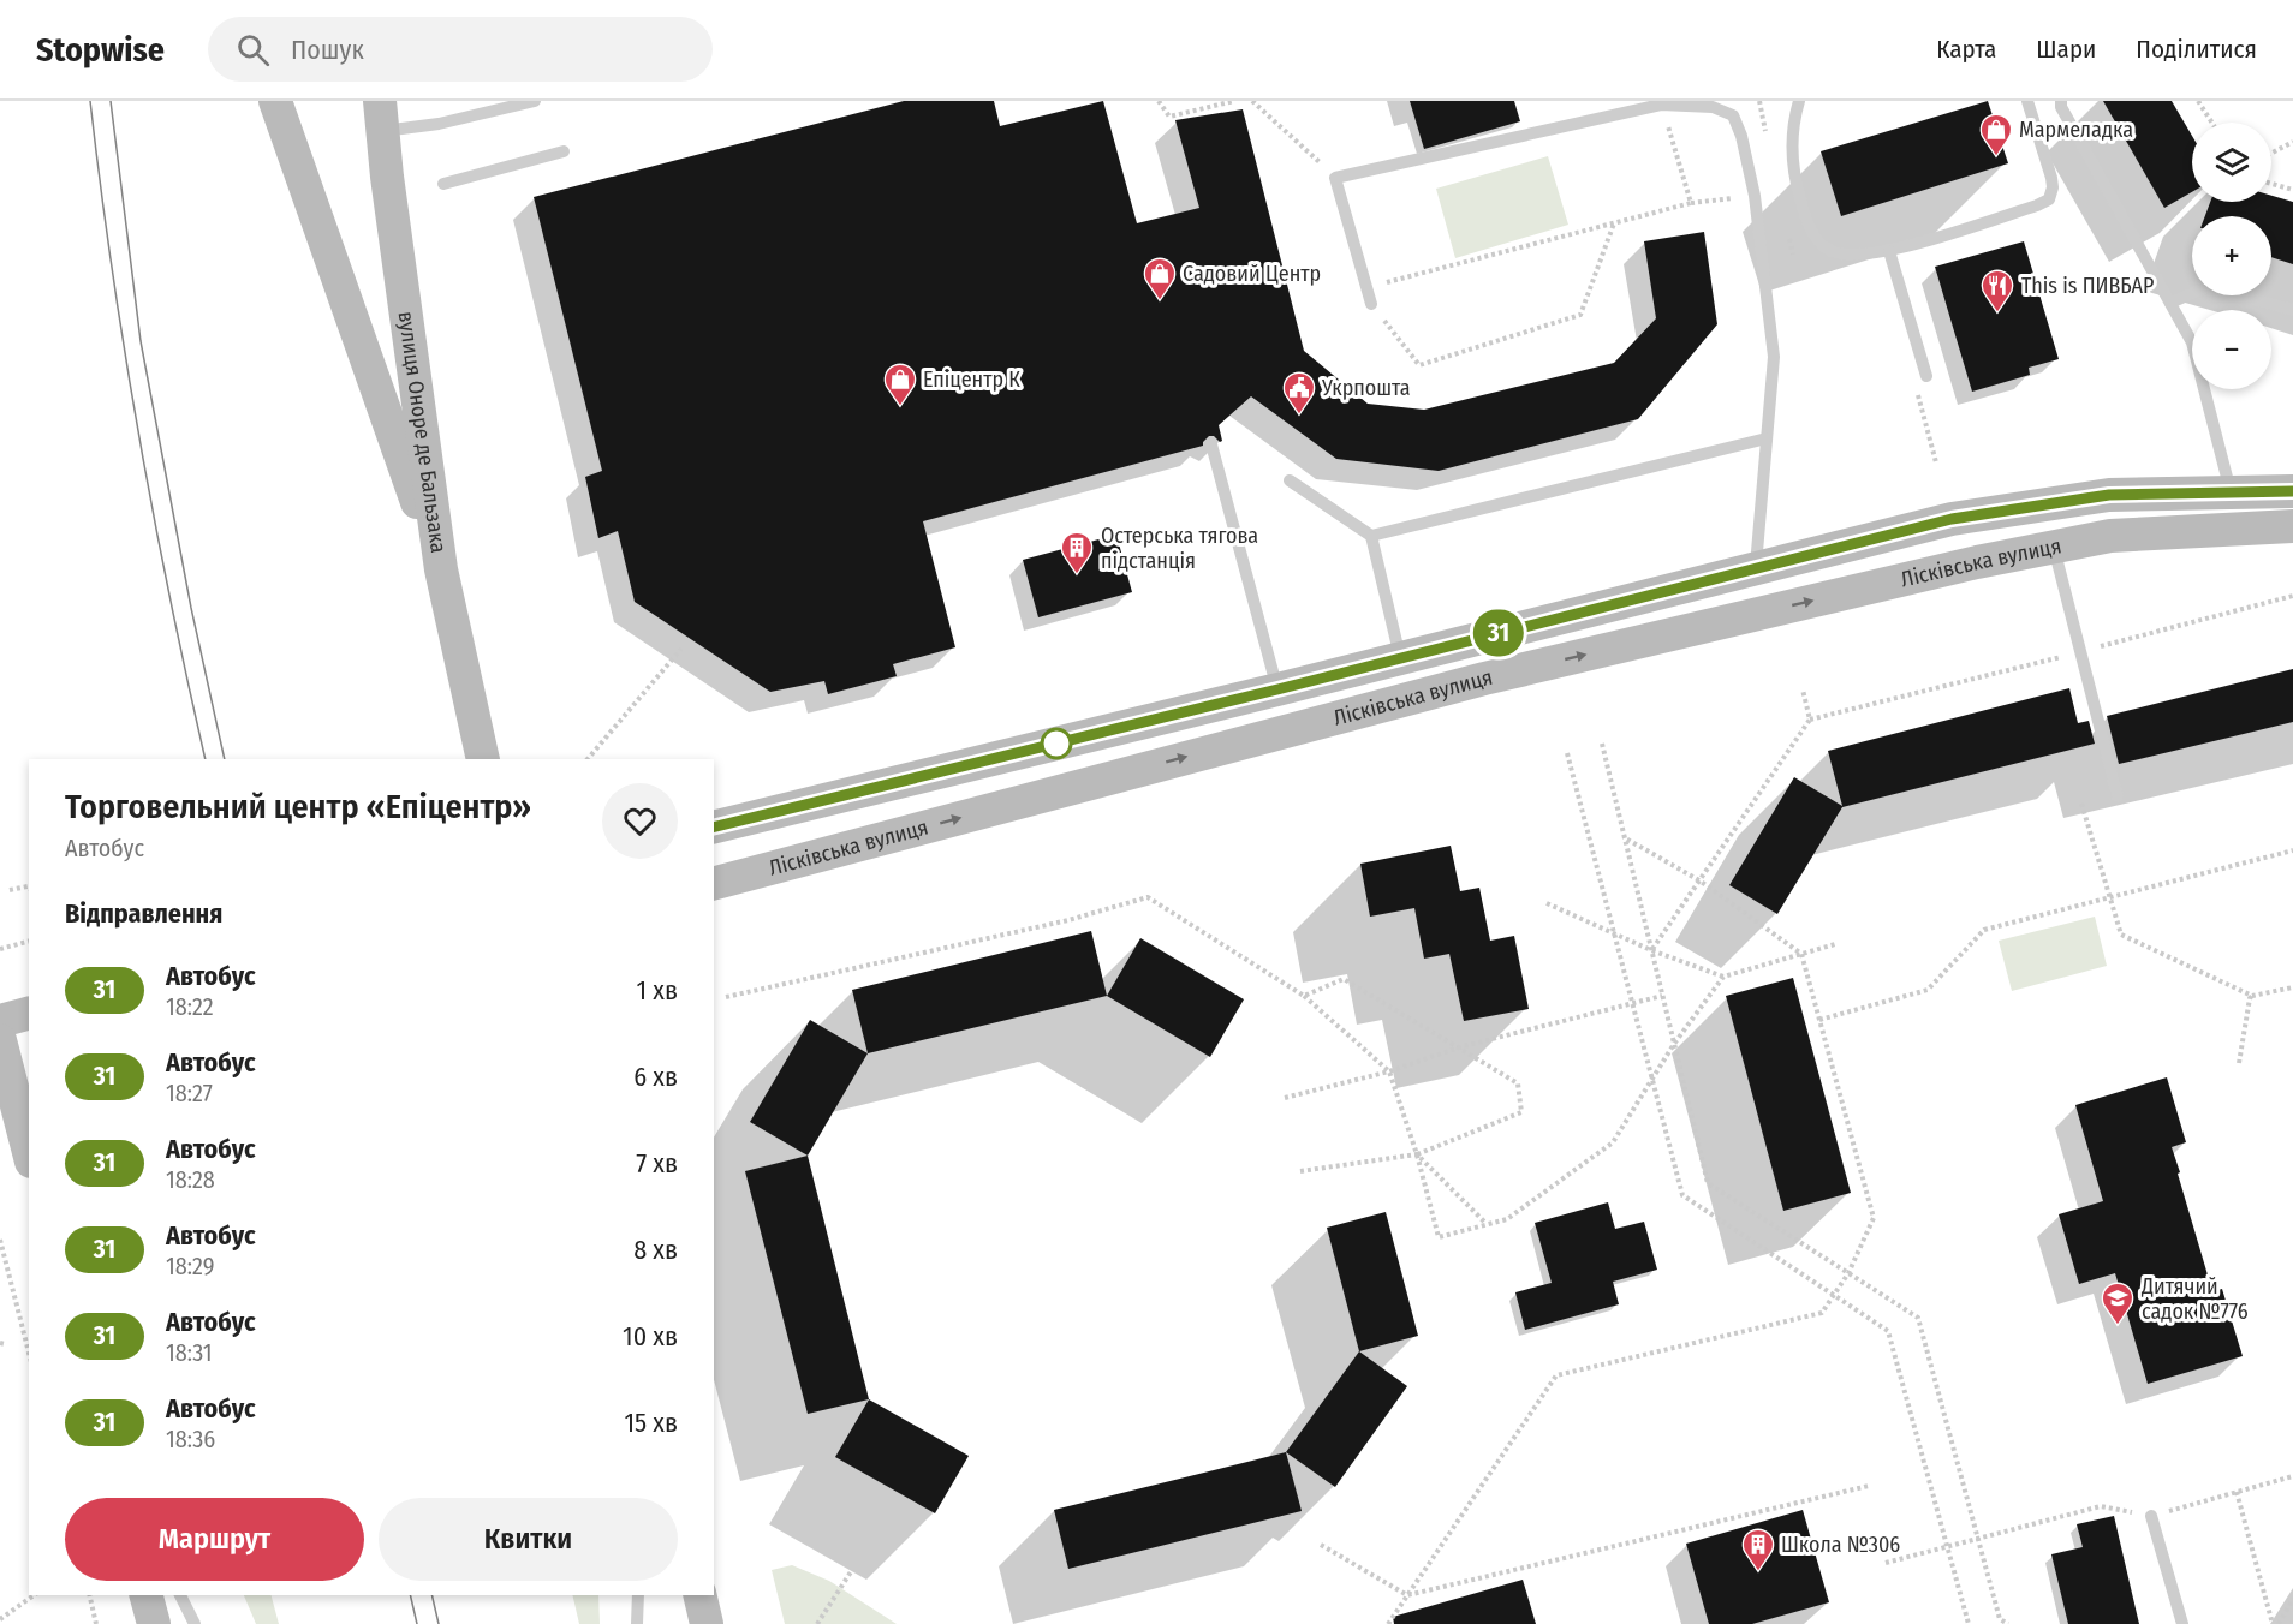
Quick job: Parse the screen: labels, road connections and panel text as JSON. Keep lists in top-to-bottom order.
{
  "streets": {
    "street": ["вулиця Оноре де Бальзака", "Лісківська вулиця"]
  },
  "places": {
    "shop": ["Мармеладка", "Садовий Центр", "Епіцентр К"],
    "restaurant": ["This is ПИВБАР"],
    "public building": ["Укрпошта"],
    "building": ["Остерська тягова пiдстанцiя", "Школа №306"],
    "school or university": ["Дитячий садок №776"]
  },
  "lines": ["bus line 31"],
  "page": {
    "header": "Stopwise",
    "search": "Пошук",
    "nav": ["Карта", "Шари", "Поділитися"],
    "on_map": "31",
    "map_buttons": ["+", "−"],
    "heading": [
      ["Торговельний центр «Епіцентр»", "Автобус"],
      "Відправлення"
    ],
    "list": [
      {
        "mark": "31",
        "name": "Автобус",
        "note": "18:22",
        "value": "1 хв"
      },
      {
        "mark": "31",
        "name": "Автобус",
        "note": "18:27",
        "value": "6 хв"
      },
      {
        "mark": "31",
        "name": "Автобус",
        "note": "18:28",
        "value": "7 хв"
      },
      {
        "mark": "31",
        "name": "Автобус",
        "note": "18:29",
        "value": "8 хв"
      },
      {
        "mark": "31",
        "name": "Автобус",
        "note": "18:31",
        "value": "10 хв"
      },
      {
        "mark": "31",
        "name": "Автобус",
        "note": "18:36",
        "value": "15 хв"
      }
    ],
    "buttons": ["Маршрут", "Квитки"]
  }
}
